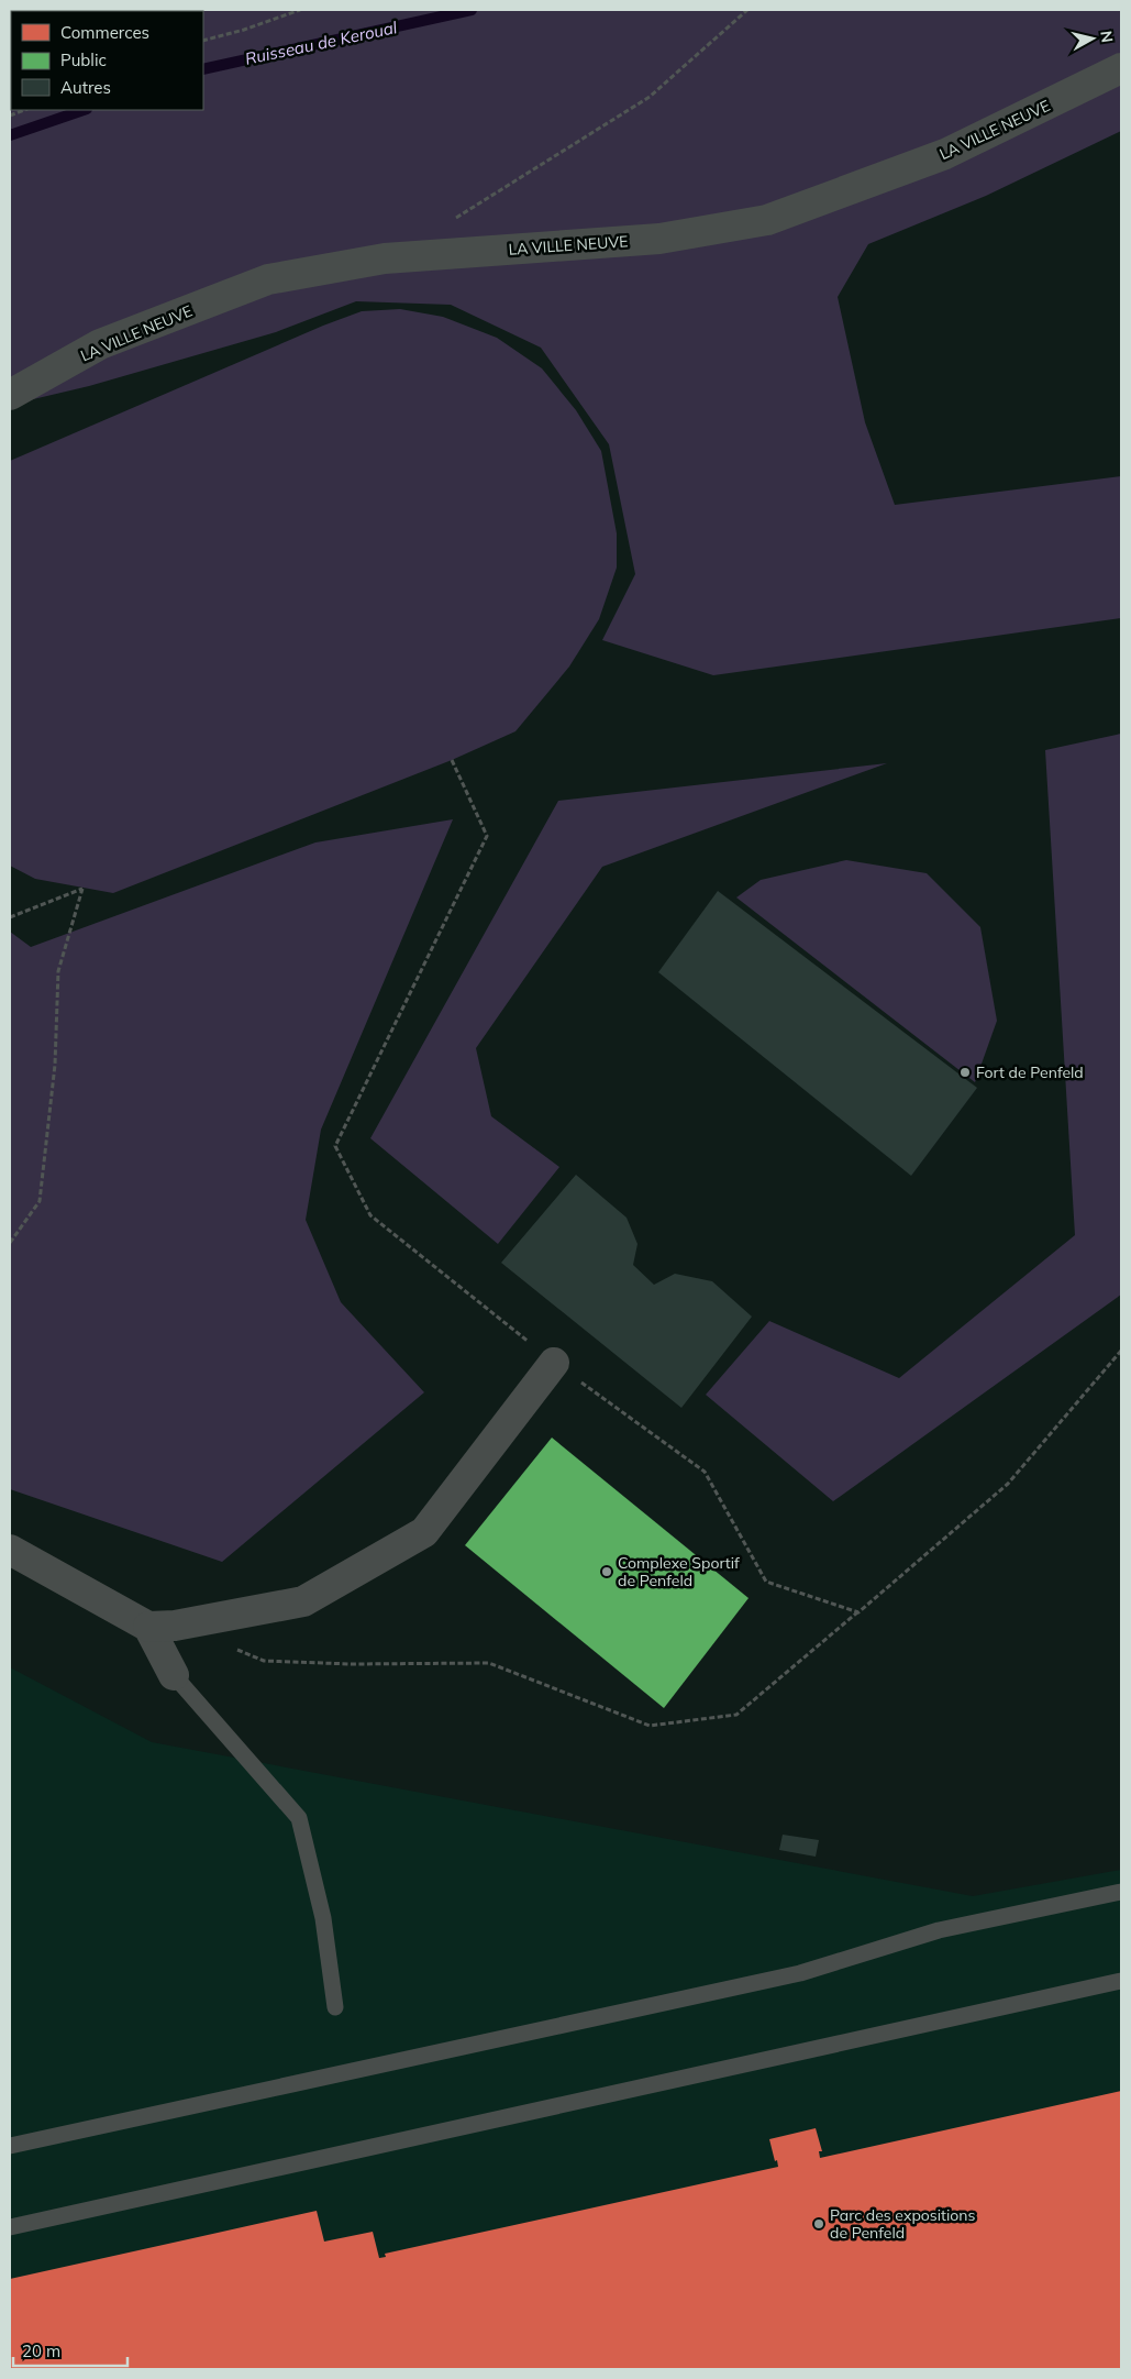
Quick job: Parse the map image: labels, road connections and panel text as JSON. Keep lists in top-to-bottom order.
{
  "streets": {
    "street": ["LA VILLE NEUVE"]
  },
  "water": ["Ruisseau de Keroual"],
  "places": ["Fort de Penfeld", "Complexe Sportif de Penfeld", "Parc des expositions de Penfeld"],
  "legend": ["Commerces", "Public", "Autres"],
  "scale_bar": "20 m",
  "north": "right"
}
